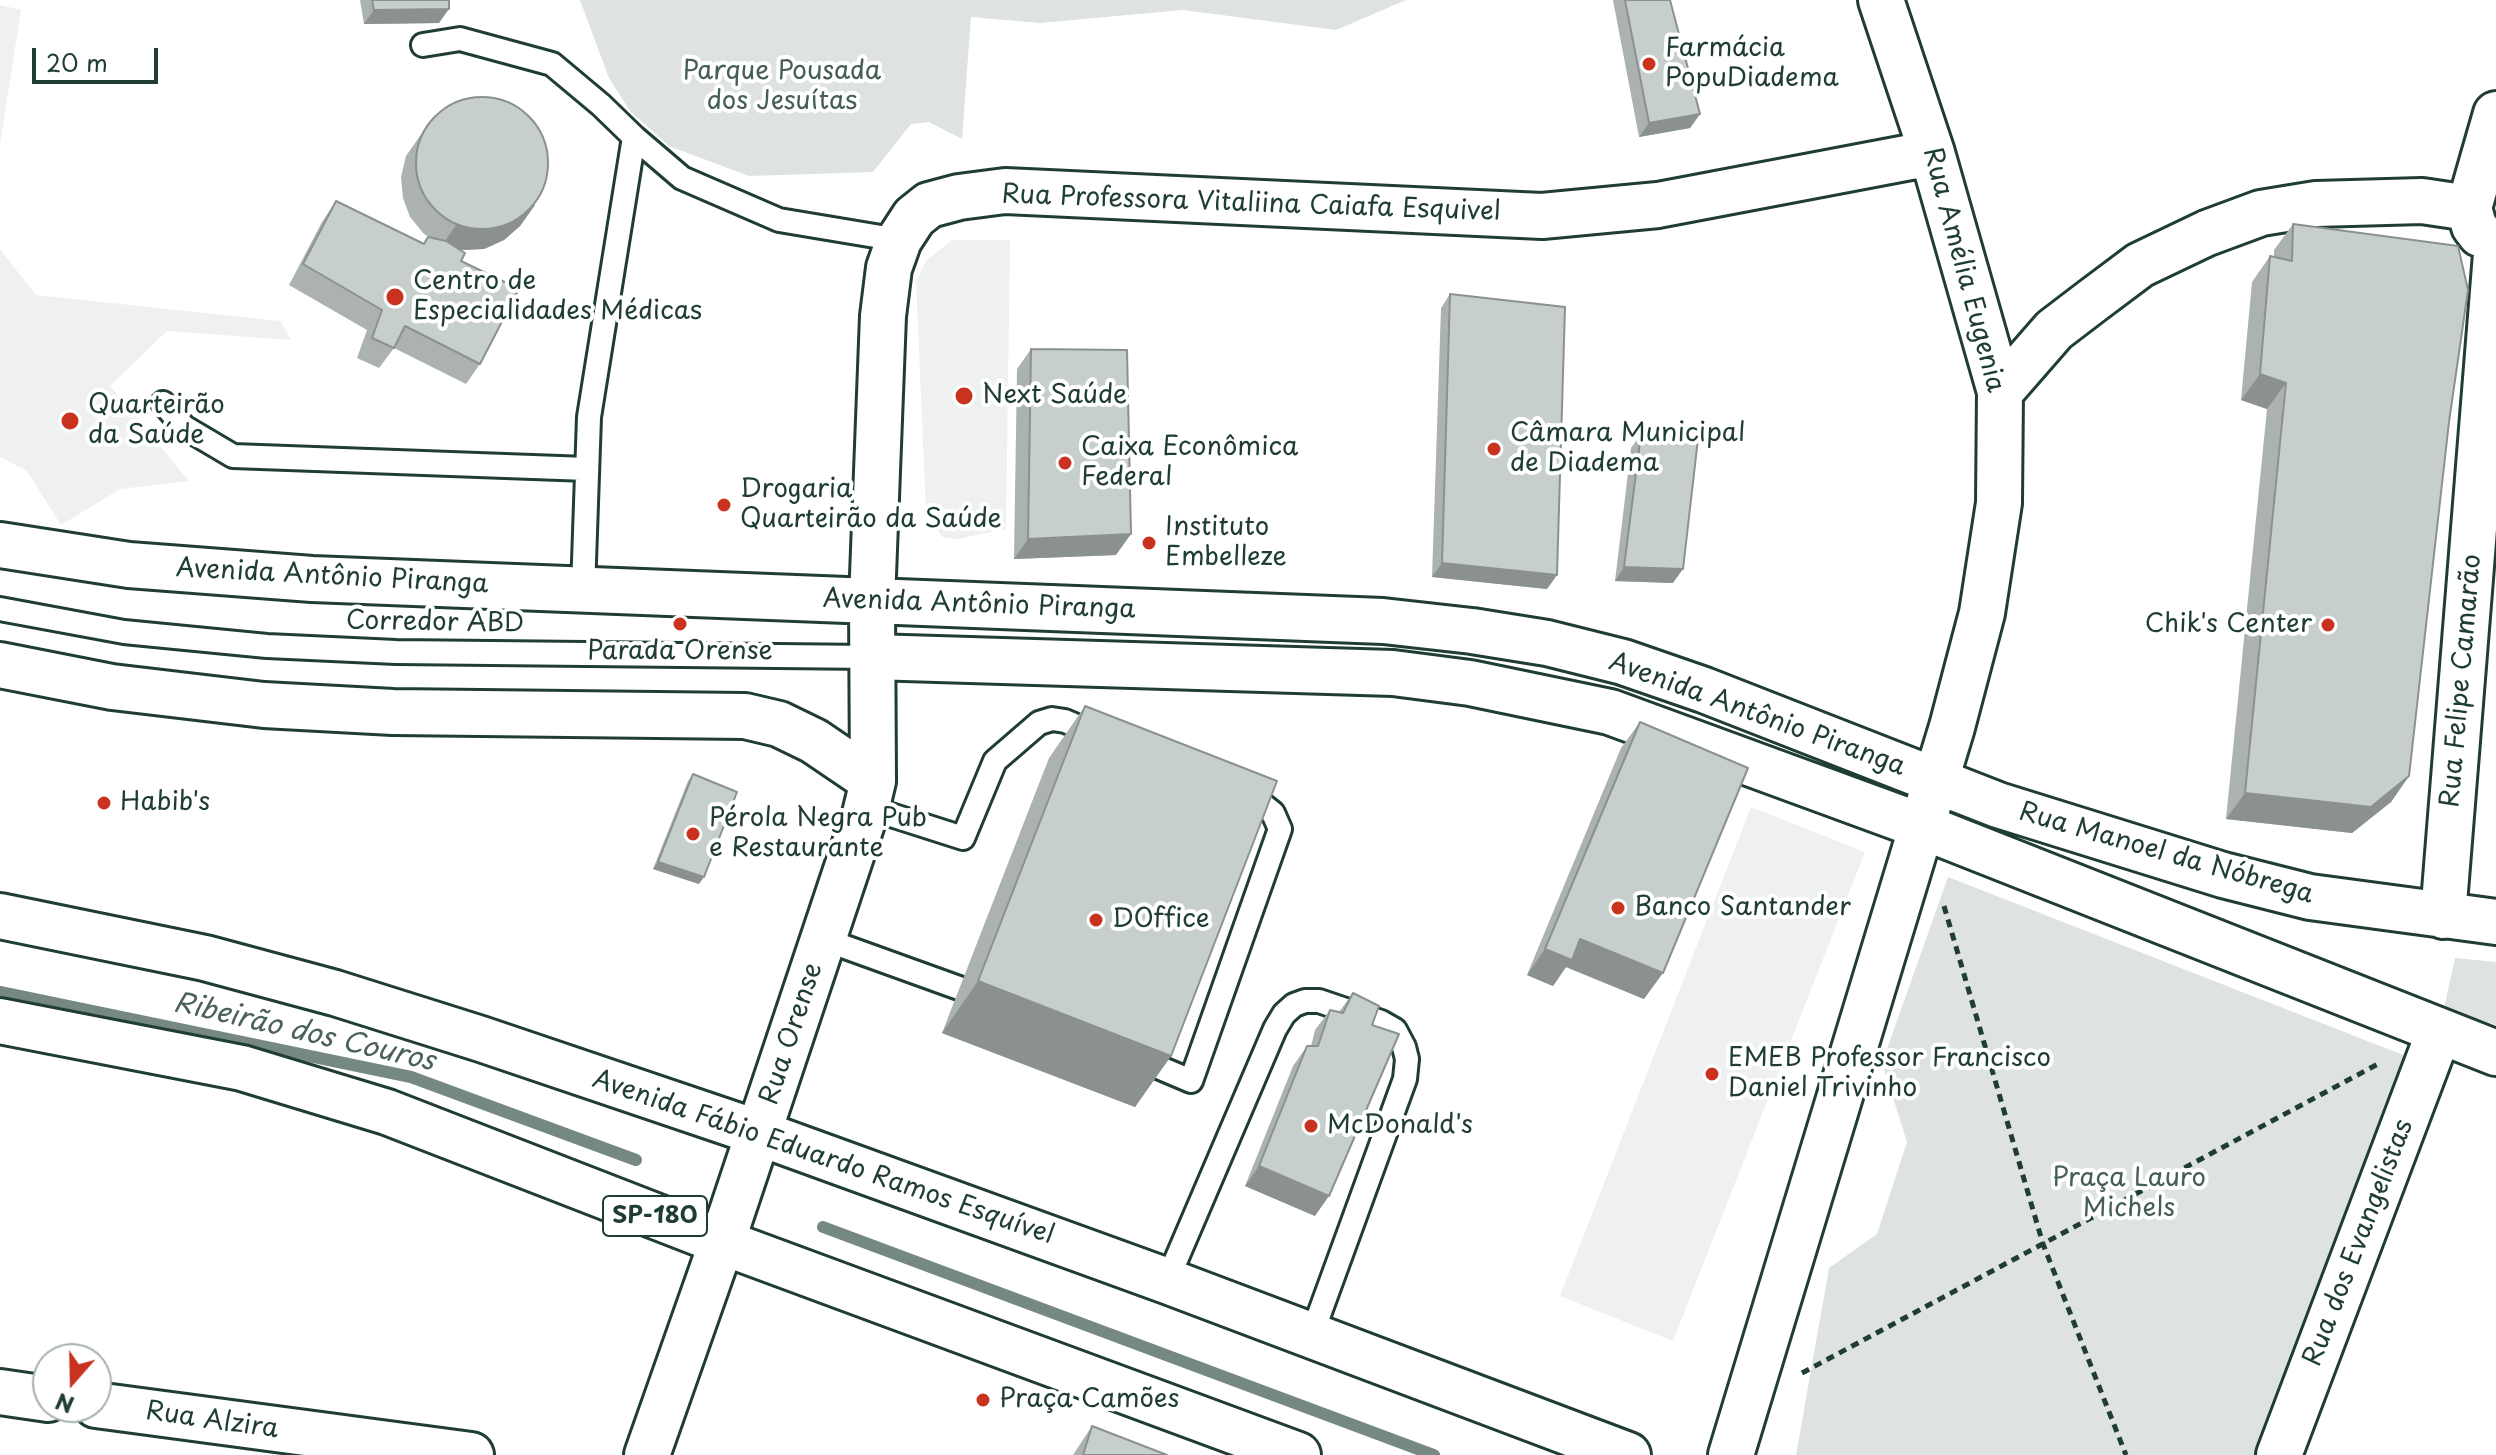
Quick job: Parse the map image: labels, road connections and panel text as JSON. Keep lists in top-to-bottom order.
{
  "streets": {
    "street": [
      "Rua Professora Vitaliina Caiafa Esquivel",
      "Rua Amélia Eugenia",
      "Avenida Antônio Piranga",
      "Rua Felipe Camarão",
      "Rua Manoel da Nóbrega",
      "Rua Orense",
      "Avenida Fábio Eduardo Ramos Esquível",
      "SP-180",
      "Rua dos Evangelistas",
      "Rua Alzira"
    ],
    "lane": ["Corredor ABD"]
  },
  "crossings": [
    ["Rua Professora Vitaliina Caiafa Esquivel", "Rua Amélia Eugenia"],
    ["Rua Professora Vitaliina Caiafa Esquivel", "Avenida Antônio Piranga"],
    ["Rua Professora Vitaliina Caiafa Esquivel", "Rua Orense"],
    ["Rua Amélia Eugenia", "Avenida Antônio Piranga"],
    ["Rua Amélia Eugenia", "Rua Manoel da Nóbrega"],
    ["Avenida Antônio Piranga", "Corredor ABD"],
    ["Avenida Antônio Piranga", "Rua Manoel da Nóbrega"],
    ["Avenida Antônio Piranga", "Rua Orense"],
    ["Avenida Antônio Piranga", "Rua dos Evangelistas"],
    ["Corredor ABD", "Rua Orense"],
    ["Rua Felipe Camarão", "Rua Manoel da Nóbrega"],
    ["Rua Orense", "Avenida Fábio Eduardo Ramos Esquível"],
    ["Rua Orense", "SP-180"]
  ],
  "water": ["Ribeirão dos Couros"],
  "parks": ["Parque Pousada dos Jesuítas", "Praça Lauro Michels"],
  "places": [
    "Farmácia PopuDiadema",
    "Centro de Especialidades Médicas",
    "Next Saúde",
    "Quarteirão da Saúde",
    "Câmara Municipal de Diadema",
    "Caixa Econômica Federal",
    "Drogaria Quarteirão da Saúde",
    "Instituto Embelleze",
    "Parada Orense",
    "Chik's Center",
    "Habib's",
    "Pérola Negra Pub e Restaurante",
    "Banco Santander",
    "DOffice",
    "EMEB Professor Francisco Daniel Trivinho",
    "McDonald's",
    "Praça Camões"
  ],
  "scale_bar": "20 m",
  "north": "bottom"
}
